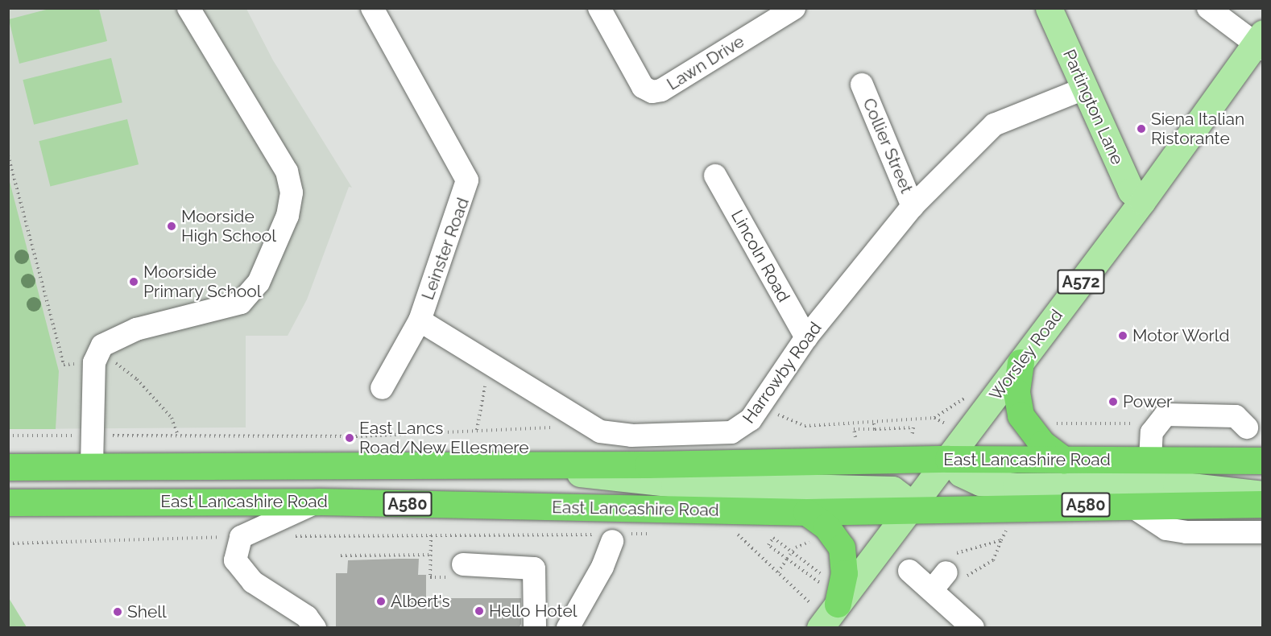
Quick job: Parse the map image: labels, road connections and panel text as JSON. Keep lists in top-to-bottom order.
{
  "streets": {
    "highway": ["East Lancashire Road", "A580"],
    "main road": ["Partington Lane", "A572", "Worsley Road"],
    "street": [
      "Lawn Drive",
      "Collier Street",
      "Leinster Road",
      "Lincoln Road",
      "Harrowby Road"
    ]
  },
  "crossings": [
    ["Partington Lane", "Worsley Road"],
    ["Partington Lane", "Harrowby Road"],
    ["Collier Street", "Harrowby Road"],
    ["Leinster Road", "Harrowby Road"],
    ["Lincoln Road", "Harrowby Road"],
    ["Worsley Road", "East Lancashire Road"]
  ],
  "places": [
    "Siena Italian Ristorante",
    "Moorside High School",
    "Moorside Primary School",
    "Motor World",
    "Power",
    "East Lancs Road/New Ellesmere",
    "Albert's",
    "Hello Hotel",
    "Shell"
  ]
}
